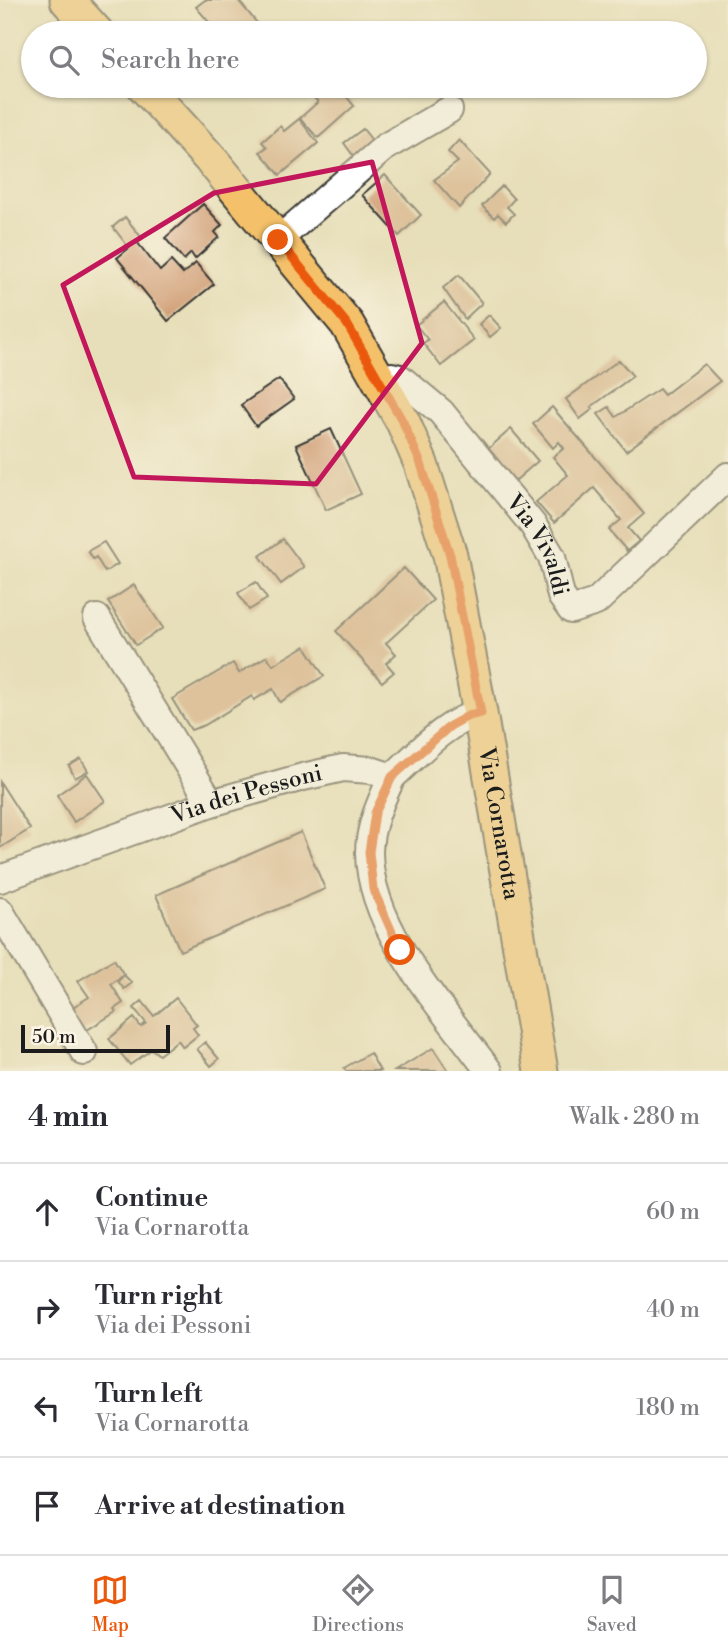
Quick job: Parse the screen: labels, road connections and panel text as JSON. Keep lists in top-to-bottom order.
{
  "streets": {
    "main road": ["Via Cornarotta"],
    "street": ["Via Vivaldi", "Via dei Pessoni"]
  },
  "crossings": [
    ["Via Vivaldi", "Via Cornarotta"]
  ],
  "scale_bar": "50 m",
  "page": {
    "search": "Search here",
    "scale": "50 m",
    "heading": ["4 min", "Walk · 280 m"],
    "list": [
      ["Continue", "Via Cornarotta", "60 m"],
      ["Turn right", "Via dei Pessoni", "40 m"],
      ["Turn left", "Via Cornarotta", "180 m"],
      "Arrive at destination"
    ],
    "nav": ["Map", "Directions", "Saved"]
  }
}
